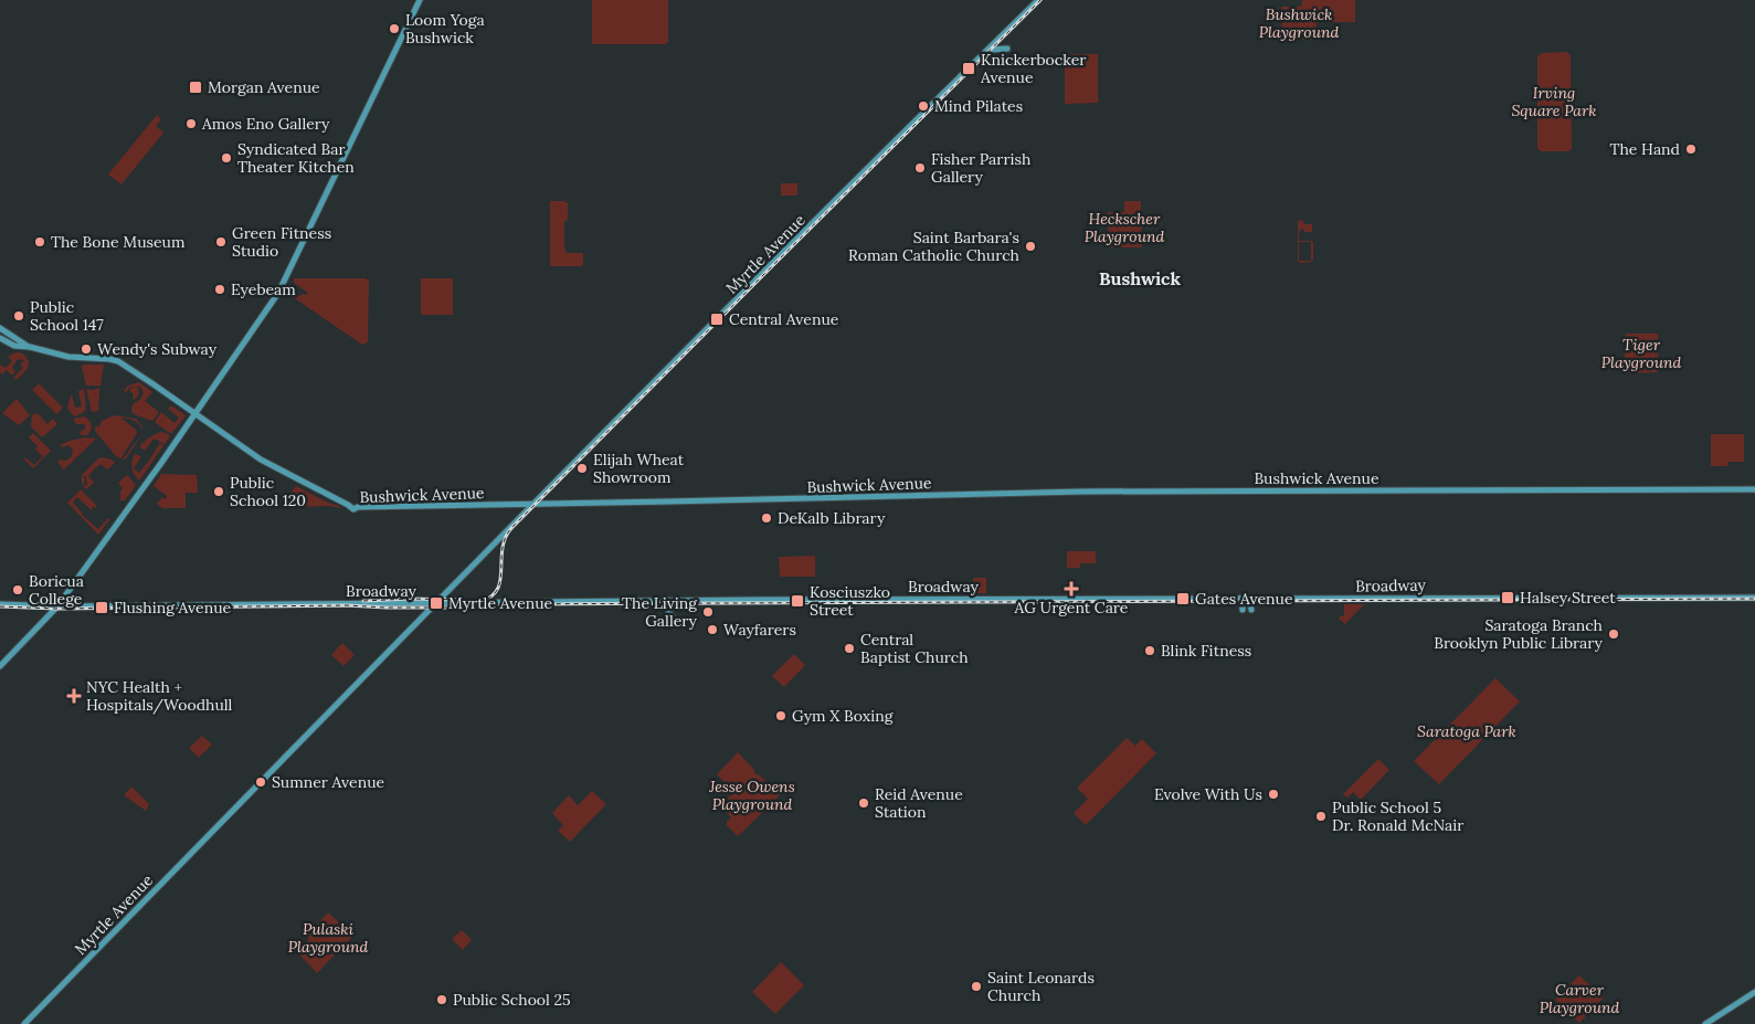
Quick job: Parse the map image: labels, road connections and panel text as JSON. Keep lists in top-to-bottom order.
{
  "streets": {
    "main road": ["Myrtle Avenue", "Bushwick Avenue", "Broadway"]
  },
  "crossings": [
    ["Myrtle Avenue", "Bushwick Avenue"],
    ["Myrtle Avenue", "Broadway"]
  ],
  "districts": ["Bushwick"],
  "parks": [
    "Bushwick Playground",
    "Irving Square Park",
    "Heckscher Playground",
    "Tiger Playground",
    "Saratoga Park",
    "Jesse Owens Playground",
    "Pulaski Playground",
    "Carver Playground"
  ],
  "places": {
    "other": [
      "Loom Yoga Bushwick",
      "Mind Pilates",
      "Amos Eno Gallery",
      "The Hand",
      "Syndicated Bar Theater Kitchen",
      "Fisher Parrish Gallery",
      "The Bone Museum",
      "Green Fitness Studio",
      "Saint Barbara's Roman Catholic Church",
      "Eyebeam",
      "Public School 147",
      "Wendy's Subway",
      "Elijah Wheat Showroom",
      "Public School 120",
      "DeKalb Library",
      "Boricua College",
      "The Living Gallery",
      "Wayfarers",
      "Saratoga Branch Brooklyn Public Library",
      "Central Baptist Church",
      "Blink Fitness",
      "Gym X Boxing",
      "Sumner Avenue",
      "Evolve With Us",
      "Reid Avenue Station",
      "Public School 5 Dr. Ronald McNair",
      "Saint Leonards Church",
      "Public School 25"
    ],
    "transit": [
      "Knickerbocker Avenue",
      "Morgan Avenue",
      "Central Avenue",
      "Halsey Street",
      "Gates Avenue",
      "Kosciuszko Street",
      "Myrtle Avenue",
      "Flushing Avenue"
    ],
    "health": ["AG Urgent Care", "NYC Health + Hospitals/Woodhull"]
  }
}
